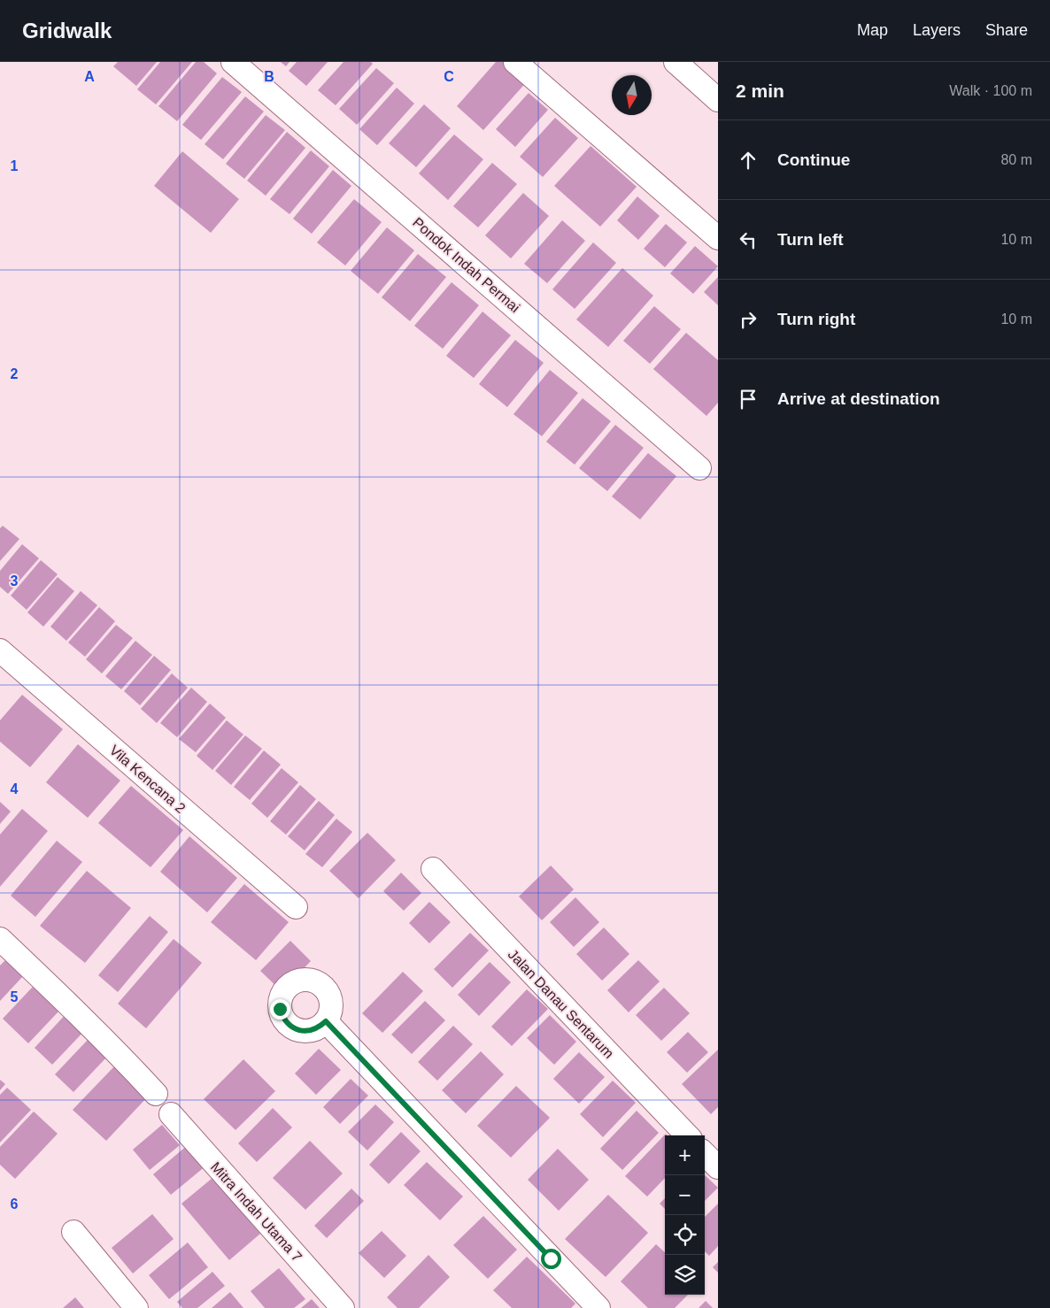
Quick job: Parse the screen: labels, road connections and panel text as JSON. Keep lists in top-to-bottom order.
{
  "streets": {
    "street": [
      "Pondok Indah Permai",
      "Vila Kencana 2",
      "Jalan Danau Sentarum",
      "Mitra Indah Utama 7"
    ]
  },
  "north": "bottom",
  "page": {
    "header": "Gridwalk",
    "nav": ["Map", "Layers", "Share"],
    "heading": ["2 min", "Walk · 100 m"],
    "list": [
      ["Continue", "80 m"],
      ["Turn left", "10 m"],
      ["Turn right", "10 m"],
      "Arrive at destination"
    ],
    "map_buttons": ["+", "−"]
  },
  "grid": {
    "columns": ["A", "B", "C"],
    "rows": [
      "1",
      "2",
      "3",
      "4",
      "5",
      "6"
    ]
  }
}
